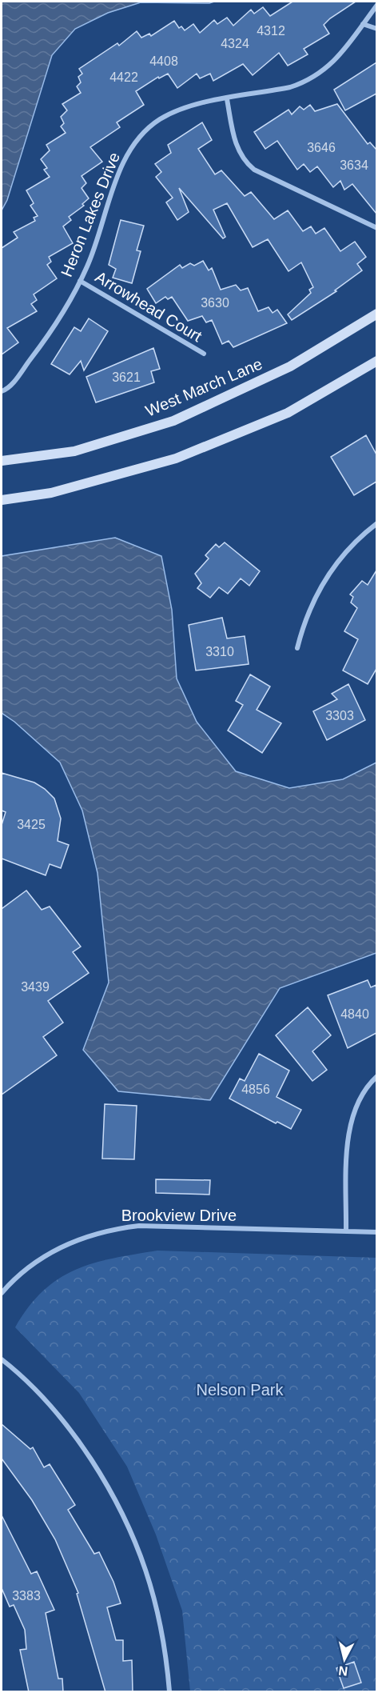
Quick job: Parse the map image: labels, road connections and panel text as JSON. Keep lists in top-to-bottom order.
{
  "streets": {
    "main road": ["West March Lane"],
    "street": ["Heron Lakes Drive", "Arrowhead Court", "Brookview Drive"]
  },
  "crossings": [
    ["Heron Lakes Drive", "Arrowhead Court"]
  ],
  "parks": ["Nelson Park"],
  "house_numbers": [
    "4312",
    "4324",
    "4408",
    "4422",
    "3646",
    "3634",
    "3630",
    "3621",
    "3310",
    "3303",
    "3425",
    "3439",
    "4840",
    "4856",
    "3383"
  ],
  "north": "bottom"
}
